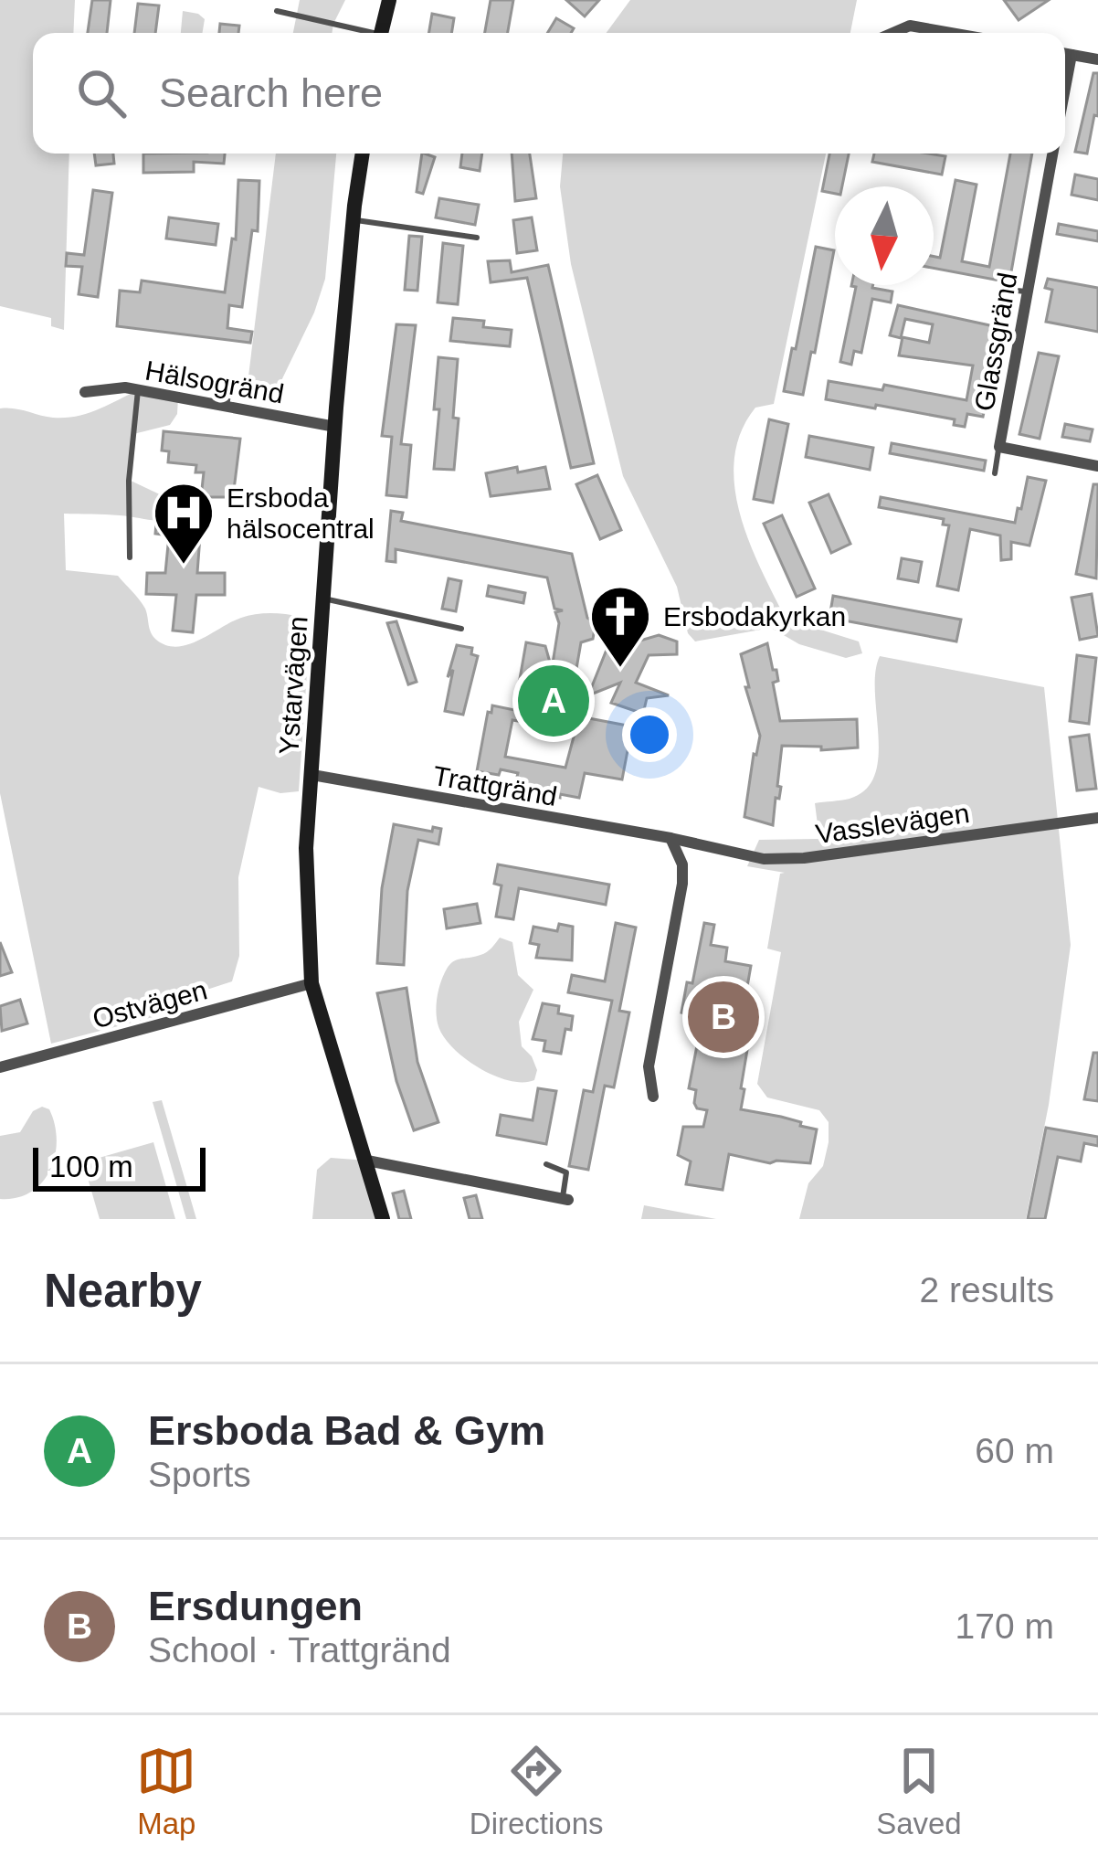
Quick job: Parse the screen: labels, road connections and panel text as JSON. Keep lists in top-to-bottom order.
{
  "streets": {
    "street": [
      "Glassgränd",
      "Hälsogränd",
      "Ystarvägen",
      "Trattgränd",
      "Vasslevägen",
      "Ostvägen"
    ]
  },
  "crossings": [
    ["Hälsogränd", "Ystarvägen"],
    ["Ystarvägen", "Trattgränd"],
    ["Ystarvägen", "Ostvägen"],
    ["Trattgränd", "Vasslevägen"]
  ],
  "places": {
    "hospital": ["Ersboda hälsocentral"],
    "church": ["Ersbodakyrkan"]
  },
  "scale_bar": "100 m",
  "north": "bottom",
  "page": {
    "search": "Search here",
    "pins": ["A", "B"],
    "scale": "100 m",
    "heading": ["Nearby", "2 results"],
    "list": [
      {
        "mark": "A",
        "name": "Ersboda Bad & Gym",
        "note": "Sports",
        "value": "60 m"
      },
      {
        "mark": "B",
        "name": "Ersdungen",
        "note": "School · Trattgränd",
        "value": "170 m"
      }
    ],
    "nav": ["Map", "Directions", "Saved"]
  }
}
